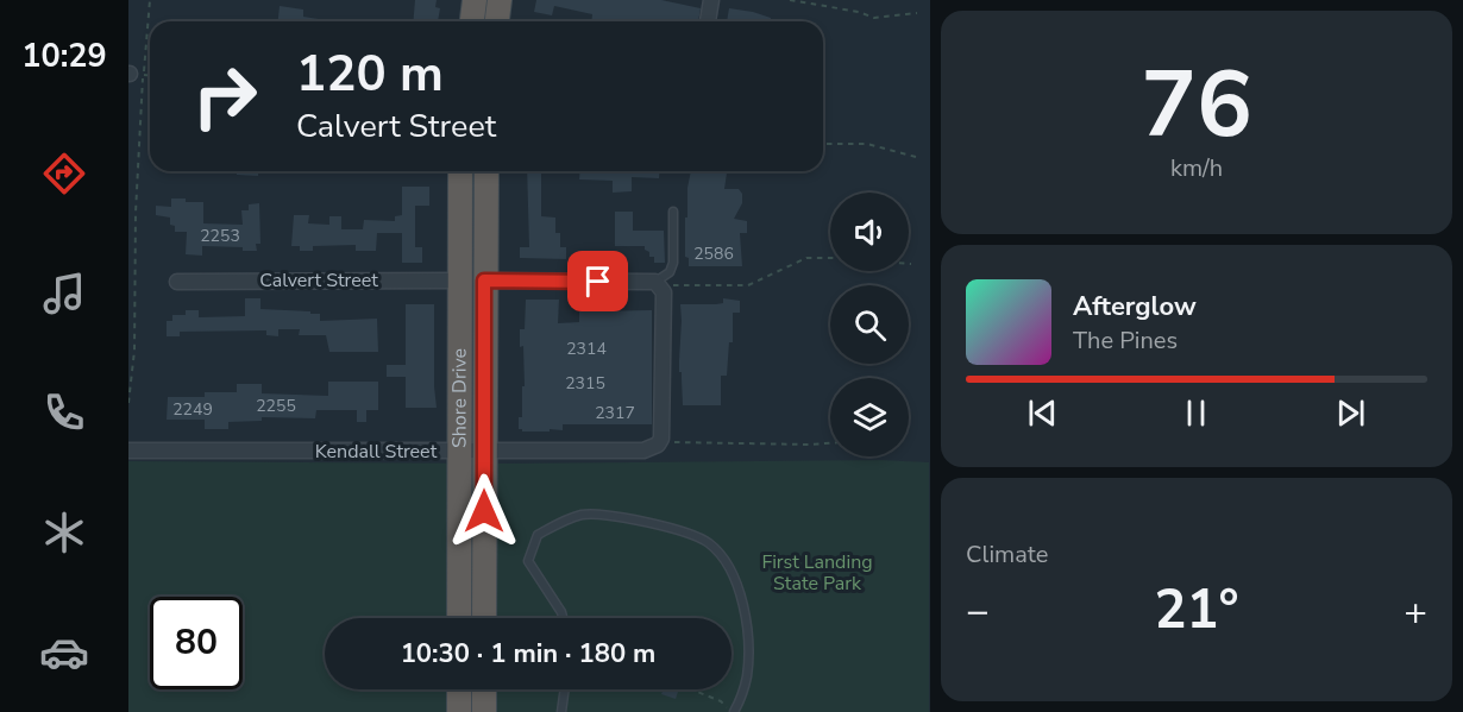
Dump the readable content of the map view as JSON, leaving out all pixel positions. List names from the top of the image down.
{
  "streets": {
    "highway": ["Shore Drive"],
    "street": ["Calvert Street", "Kendall Street"]
  },
  "crossings": [
    ["Calvert Street", "Shore Drive"],
    ["Shore Drive", "Kendall Street"]
  ],
  "parks": ["First Landing State Park"],
  "house_numbers": [
    "2253",
    "2586",
    "2314",
    "2315",
    "2255",
    "2249",
    "2317"
  ],
  "page": {
    "tabs": "10:29",
    "tile": [
      ["76", "km/h"],
      "Climate"
    ],
    "turn": ["120 m", "Calvert Street"],
    "song": ["Afterglow", "The Pines"],
    "heat": ["−", "21°", "+"],
    "limit": "80",
    "trip": "10:30 · 1 min · 180 m"
  }
}
